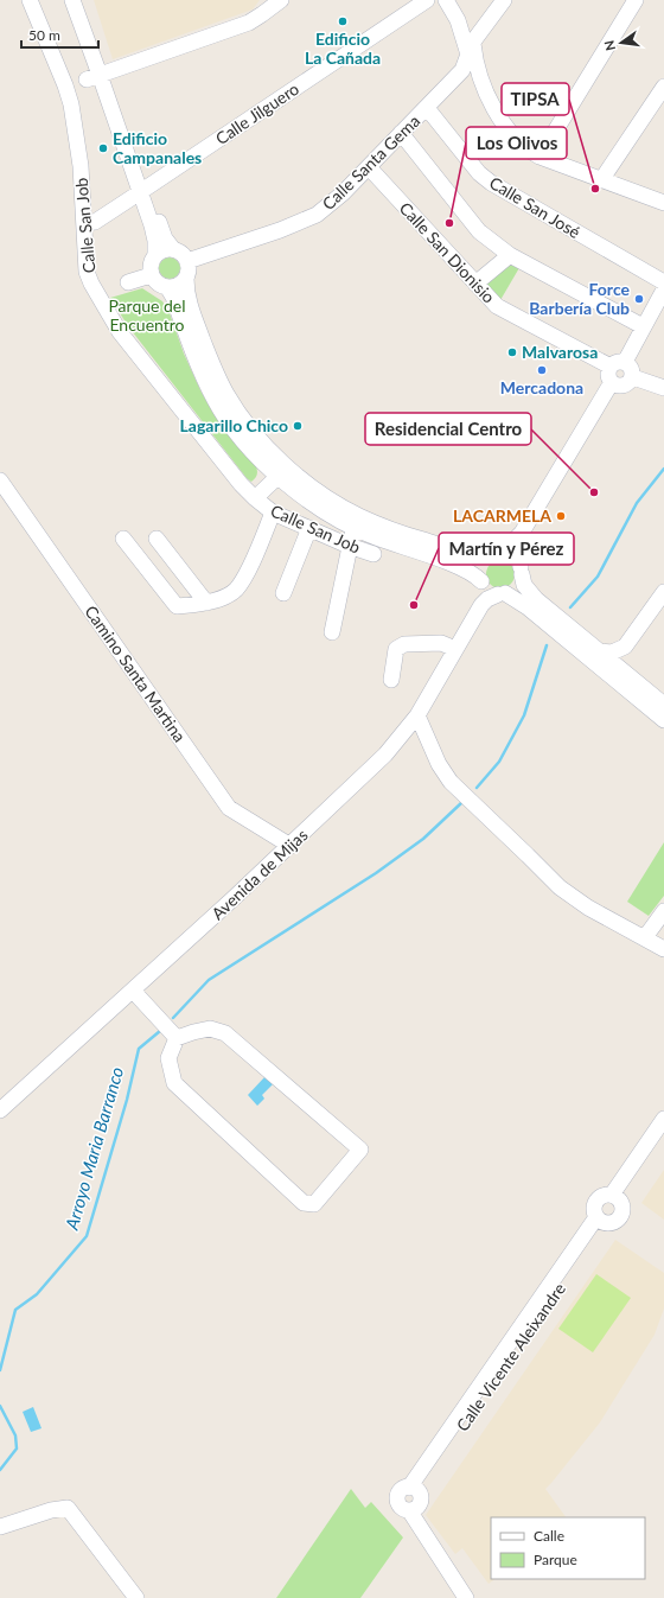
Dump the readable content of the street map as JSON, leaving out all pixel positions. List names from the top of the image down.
{
  "streets": {
    "street": [
      "Calle Jilguero",
      "Calle Santa Gema",
      "Calle San José",
      "Calle San Job",
      "Calle San Dionisio",
      "Camino Santa Martina",
      "Avenida de Mijas",
      "Calle Vicente Aleixandre"
    ]
  },
  "crossings": [
    ["Calle Jilguero", "Calle San Job"],
    ["Calle Santa Gema", "Calle San José"],
    ["Calle Santa Gema", "Calle San Dionisio"],
    ["Camino Santa Martina", "Avenida de Mijas"]
  ],
  "water": ["Arroyo Maria Barranco"],
  "parks": ["Parque del Encuentro"],
  "places": [
    "Edificio La Cañada",
    "Edificio Campanales",
    "TIPSA",
    "Los Olivos",
    "Force Barbería Club",
    "Malvarosa",
    "Mercadona",
    "Lagarillo Chico",
    "Residencial Centro",
    "LACARMELA",
    "Martín y Pérez"
  ],
  "legend": ["Calle", "Parque"],
  "scale_bar": "50 m",
  "north": "left"
}
